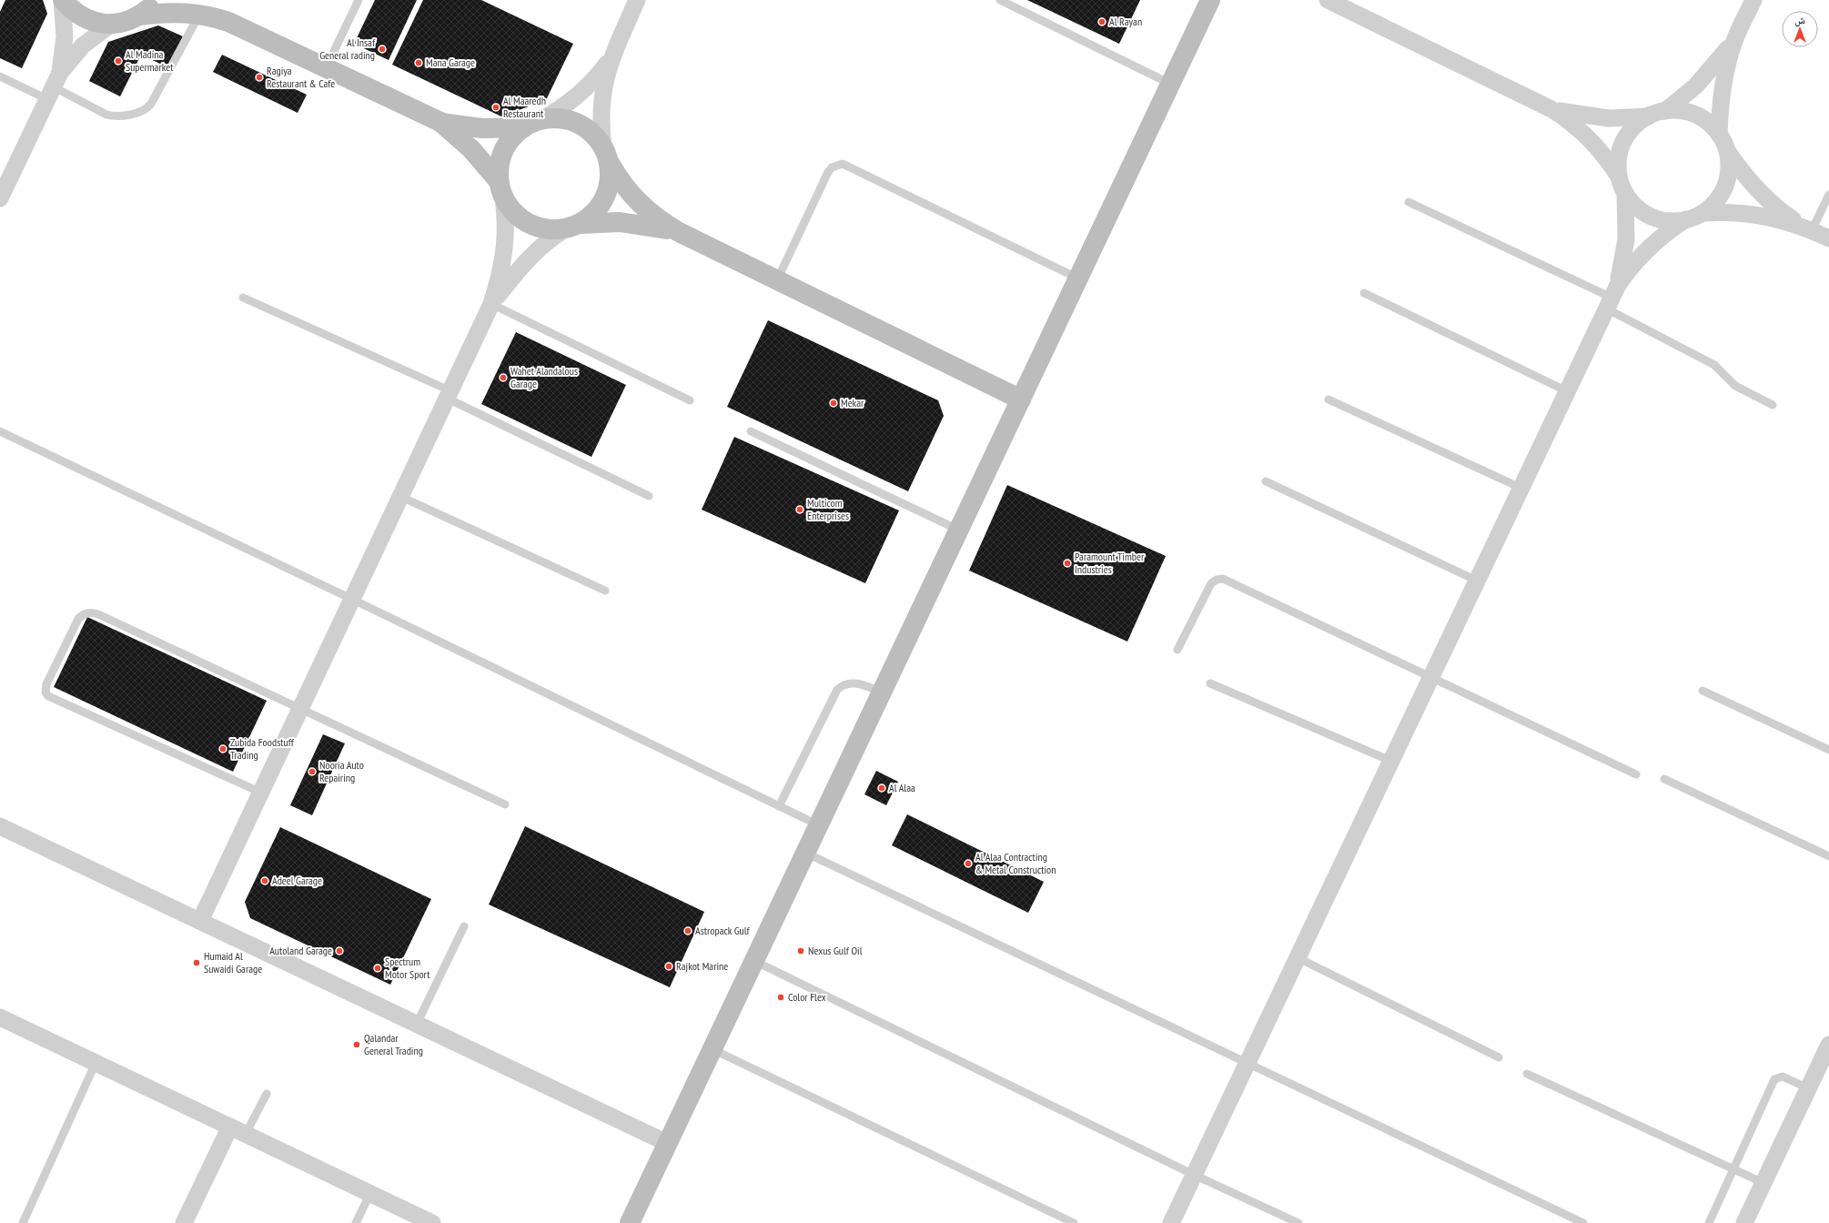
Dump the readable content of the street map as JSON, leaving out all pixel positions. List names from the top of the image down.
{
  "places": [
    "Al Rayan",
    "Al Insaf General rading",
    "Al Madina Supermarket",
    "Mana Garage",
    "Ragiya Restaurant & Cafe",
    "Al Maaredh Restaurant",
    "Wahet Alandalous Garage",
    "Mekar",
    "Multicom Enterprises",
    "Paramount Timber Industries",
    "Zubida Foodstuff Trading",
    "Nooria Auto Repairing",
    "Al Alaa",
    "Al Alaa Contracting & Metal Construction",
    "Adeel Garage",
    "Astropack Gulf",
    "Autoland Garage",
    "Nexus Gulf Oil",
    "Humaid Al Suwaidi Garage",
    "Rajkot Marine",
    "Spectrum Motor Sport",
    "Color Flex",
    "Qalandar General Trading"
  ],
  "north": "top"
}
